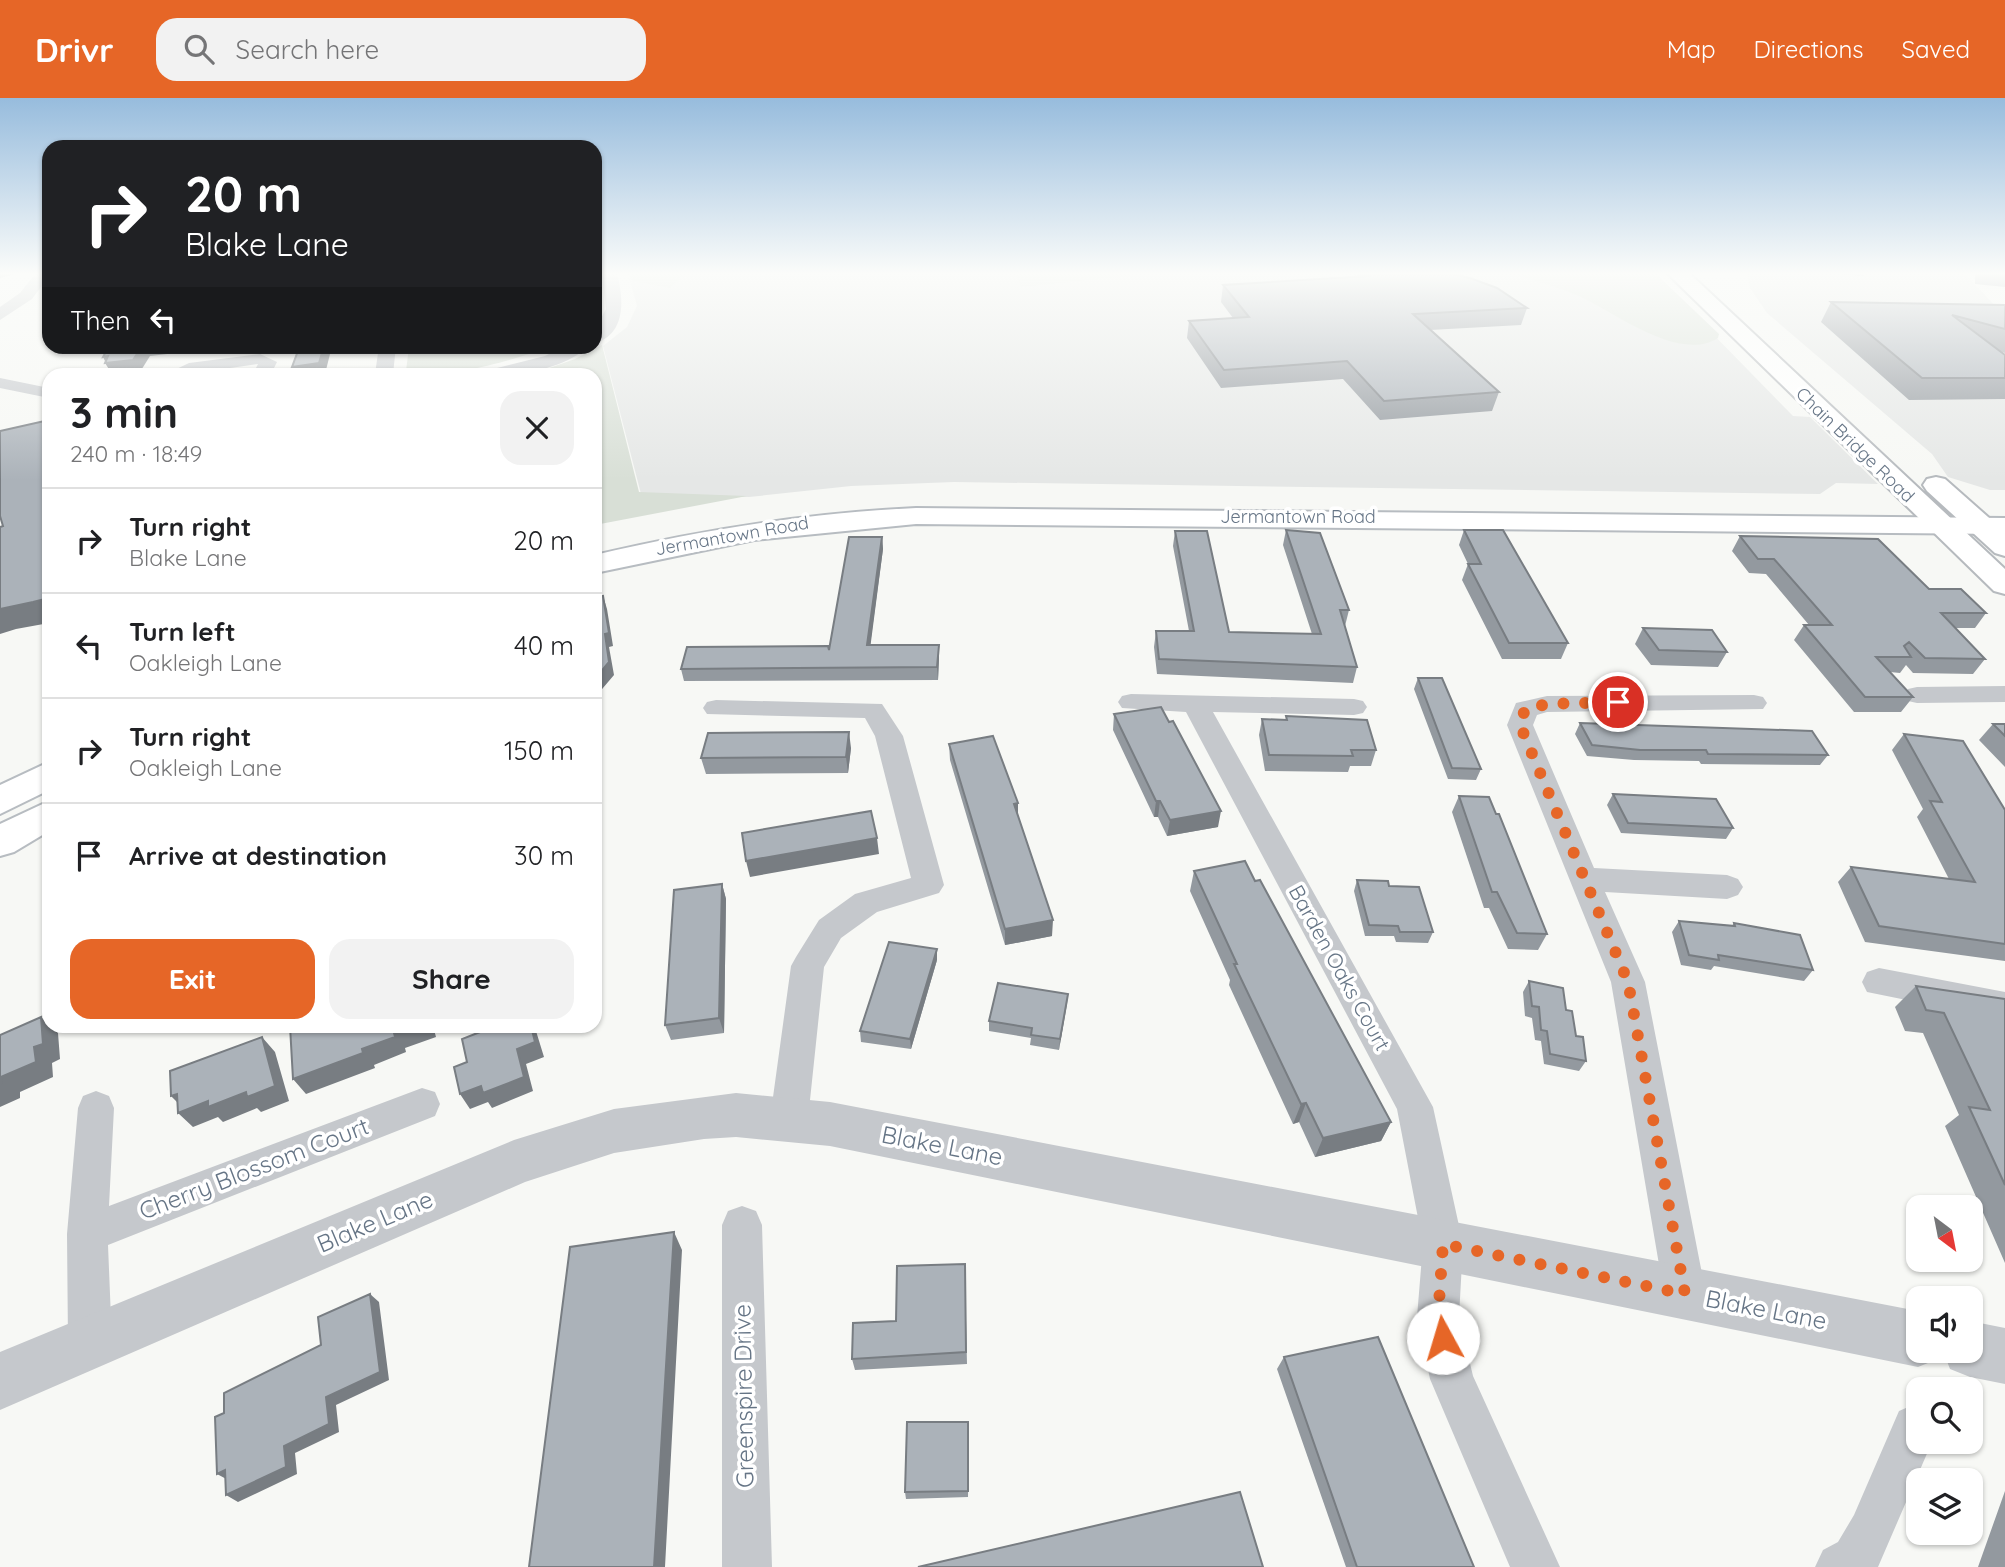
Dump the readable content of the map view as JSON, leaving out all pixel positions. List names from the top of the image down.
{
  "streets": {
    "main road": ["Chain Bridge Road", "Jermantown Road"],
    "street": [
      "Barden Oaks Court",
      "Blake Lane",
      "Cherry Blossom Court",
      "Greenspire Drive"
    ]
  },
  "crossings": [
    ["Chain Bridge Road", "Jermantown Road"],
    ["Barden Oaks Court", "Blake Lane"]
  ],
  "north": "bottom right",
  "page": {
    "header": "Drivr",
    "search": "Search here",
    "nav": ["Map", "Directions", "Saved"],
    "turn": ["20 m", "Blake Lane"],
    "then": "Then",
    "heading": ["3 min", "240 m · 18:49"],
    "list": [
      {
        "name": "Turn right",
        "note": "Blake Lane",
        "value": "20 m"
      },
      {
        "name": "Turn left",
        "note": "Oakleigh Lane",
        "value": "40 m"
      },
      {
        "name": "Turn right",
        "note": "Oakleigh Lane",
        "value": "150 m"
      },
      {
        "name": "Arrive at destination",
        "value": "30 m"
      }
    ],
    "buttons": ["Exit", "Share"]
  }
}
